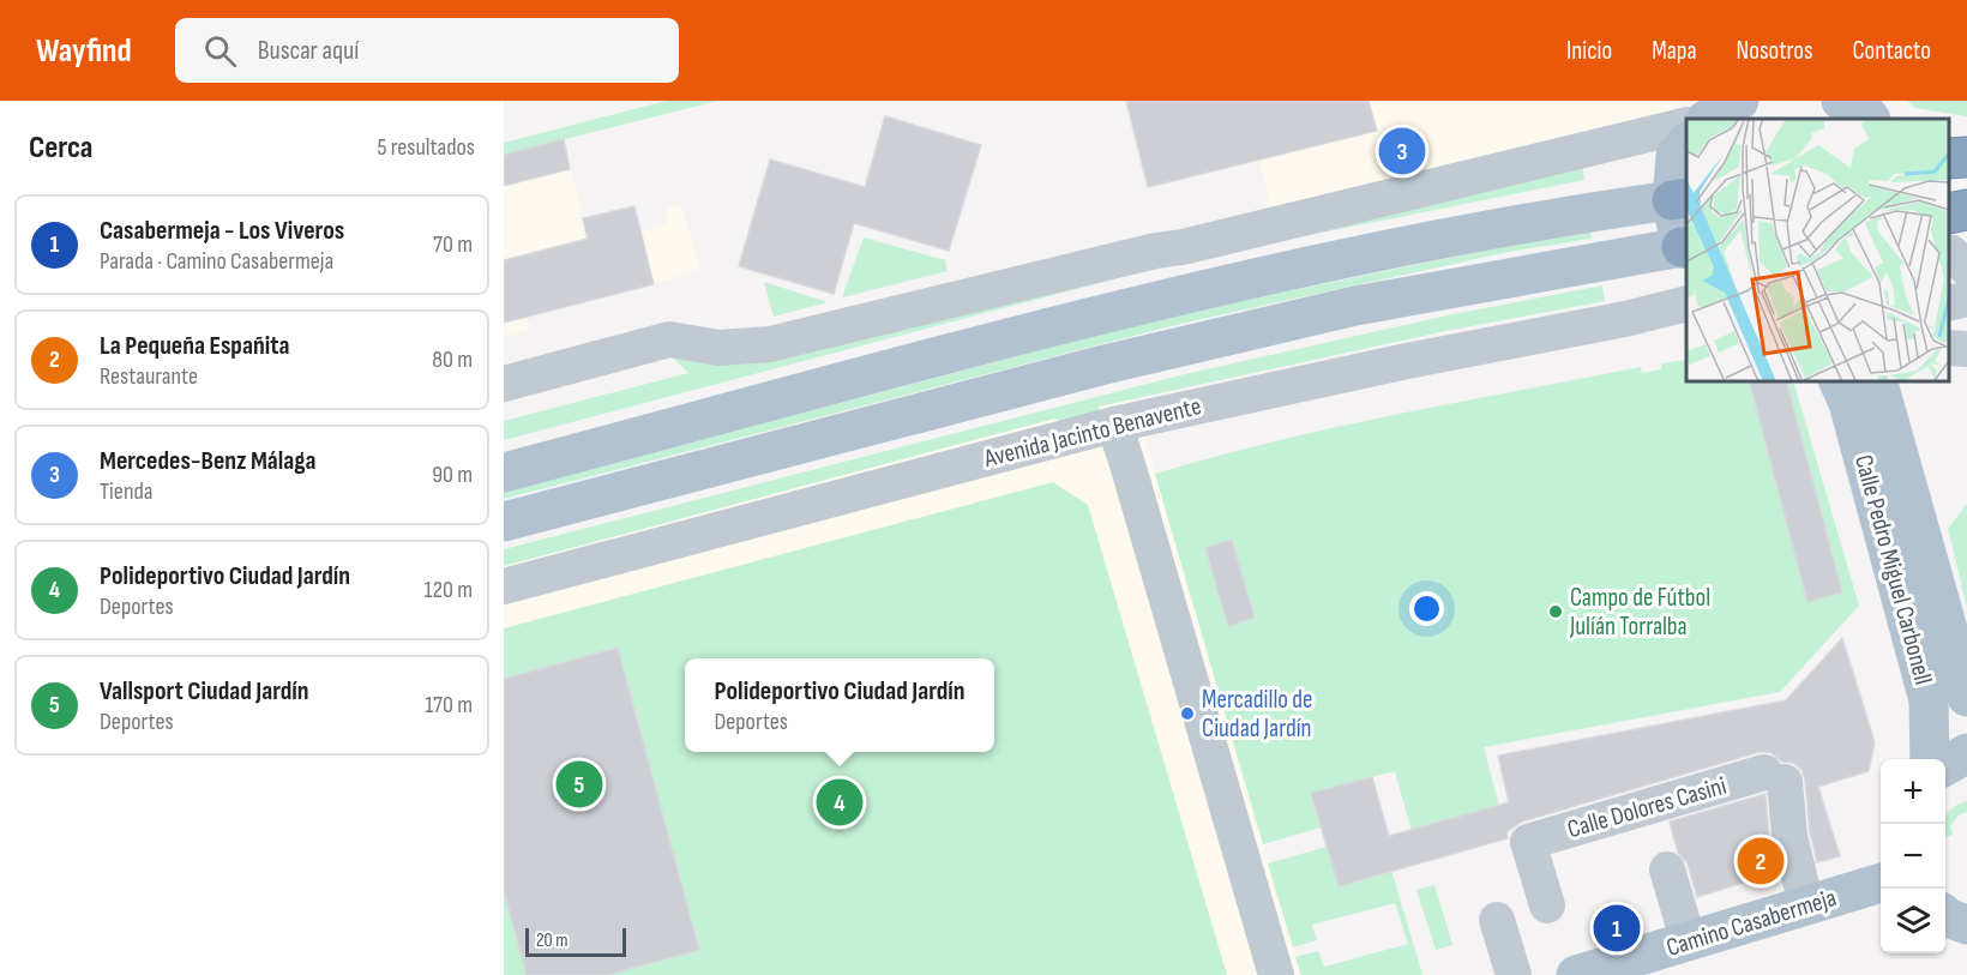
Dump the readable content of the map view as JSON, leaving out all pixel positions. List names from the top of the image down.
{
  "streets": {
    "main road": ["Calle Pedro Miguel Carbonell", "Camino Casabermeja"],
    "street": ["Avenida Jacinto Benavente", "Calle Dolores Casini"]
  },
  "crossings": [
    ["Calle Dolores Casini", "Camino Casabermeja"]
  ],
  "places": ["Campo de Fútbol Julíán Torralba", "Mercadillo de Ciudad Jardín"],
  "scale_bar": "20 m",
  "page": {
    "header": "Wayfind",
    "search": "Buscar aquí",
    "nav": [
      "Inicio",
      "Mapa",
      "Nosotros",
      "Contacto"
    ],
    "heading": ["Cerca", "5 resultados"],
    "pins": [
      "3",
      "5",
      "4",
      "2",
      "1"
    ],
    "list": [
      {
        "mark": "1",
        "name": "Casabermeja - Los Viveros",
        "note": "Parada · Camino Casabermeja",
        "value": "70 m"
      },
      {
        "mark": "2",
        "name": "La Pequeña Españita",
        "note": "Restaurante",
        "value": "80 m"
      },
      {
        "mark": "3",
        "name": "Mercedes-Benz Málaga",
        "note": "Tienda",
        "value": "90 m"
      },
      {
        "mark": "4",
        "name": "Polideportivo Ciudad Jardín",
        "note": "Deportes",
        "value": "120 m"
      },
      {
        "mark": "5",
        "name": "Vallsport Ciudad Jardín",
        "note": "Deportes",
        "value": "170 m"
      }
    ],
    "popup": ["Polideportivo Ciudad Jardín", "Deportes"],
    "map_buttons": ["+", "−"],
    "scale": "20 m"
  }
}
